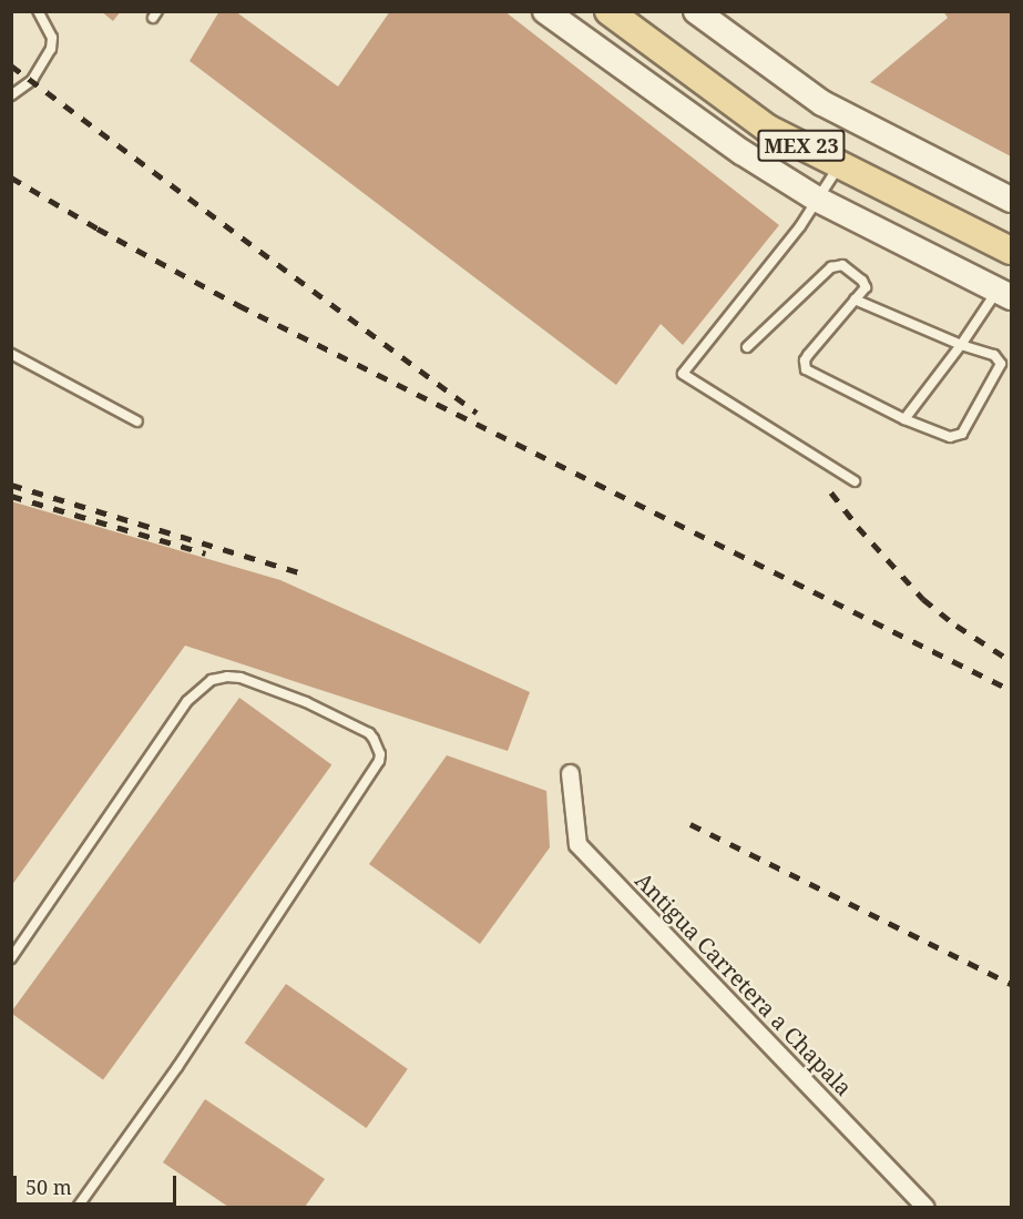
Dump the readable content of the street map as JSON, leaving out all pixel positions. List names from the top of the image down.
{
  "streets": {
    "main road": ["MEX 23"],
    "street": ["Antigua Carretera a Chapala"]
  },
  "scale_bar": "50 m"
}
